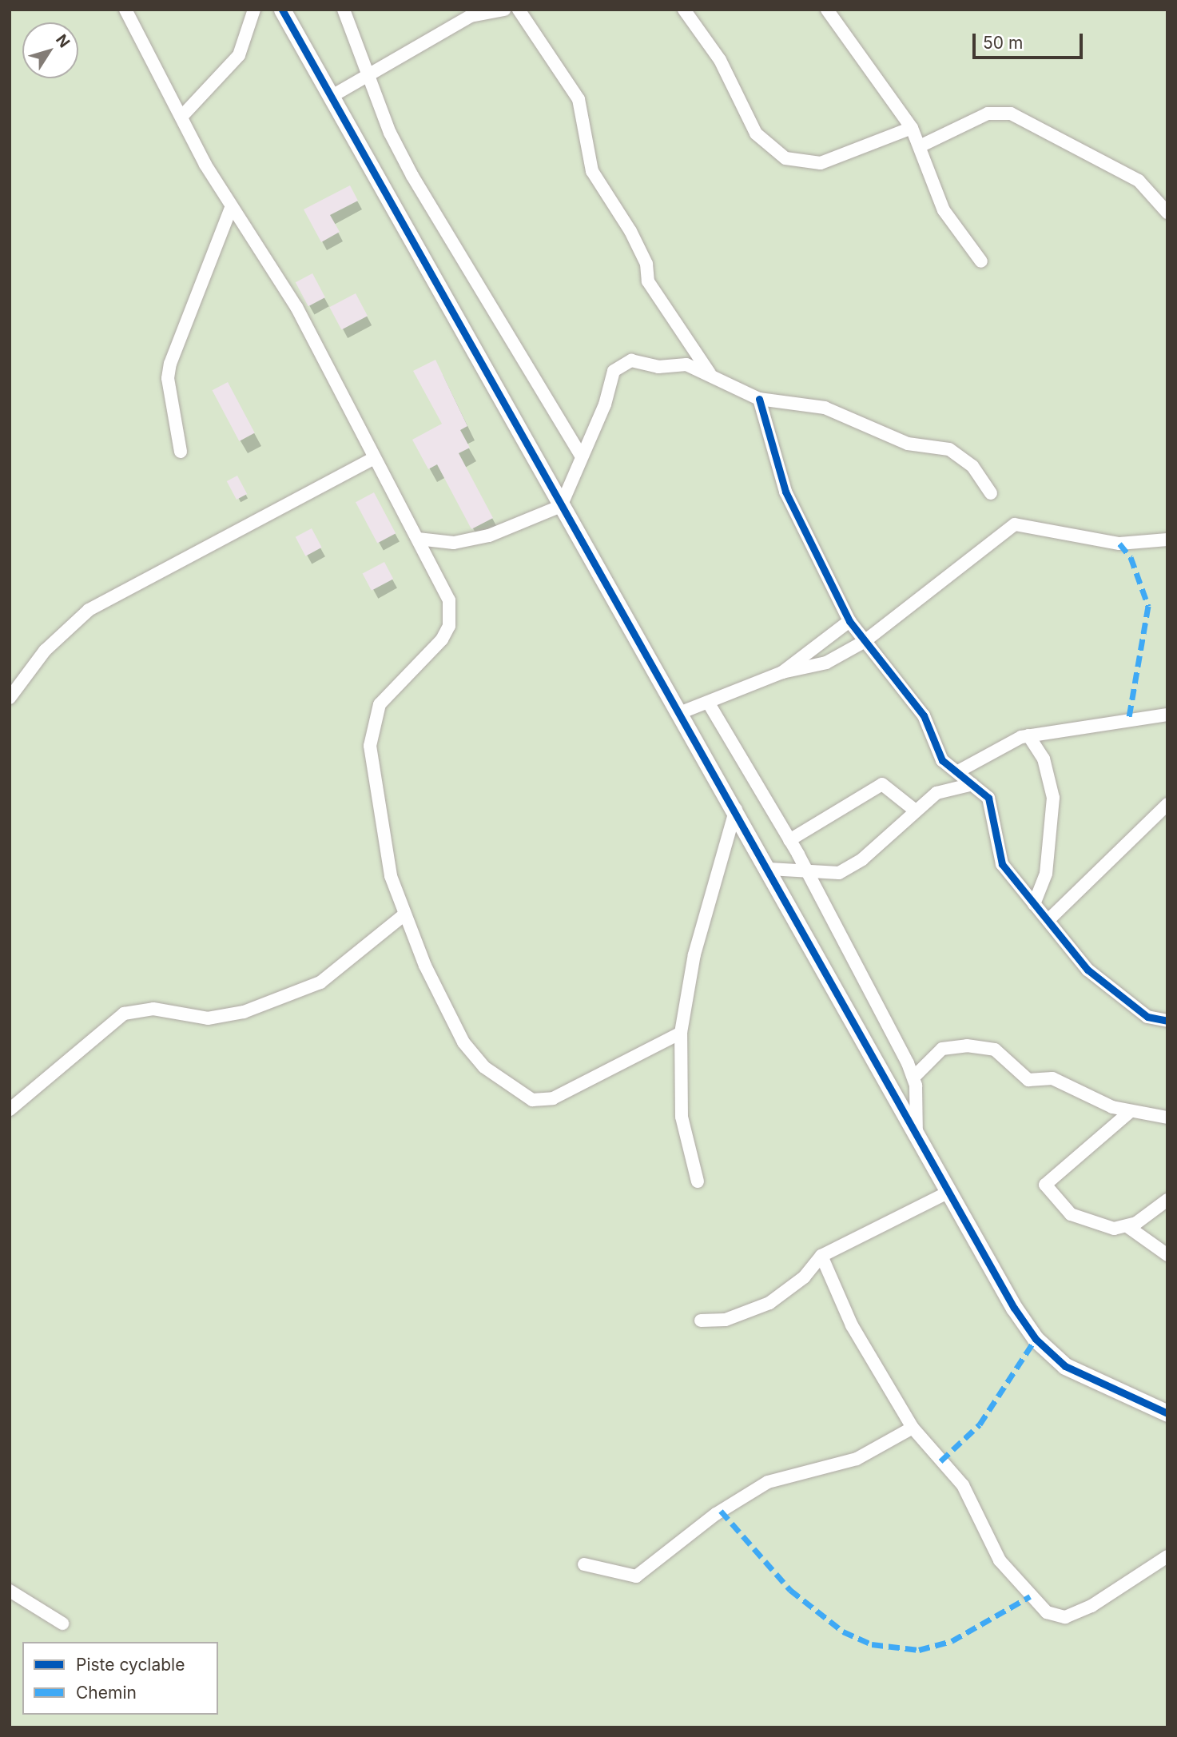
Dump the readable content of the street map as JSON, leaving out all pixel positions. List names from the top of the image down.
{
  "legend": ["Piste cyclable", "Chemin"],
  "scale_bar": "50 m",
  "north": "top right"
}
